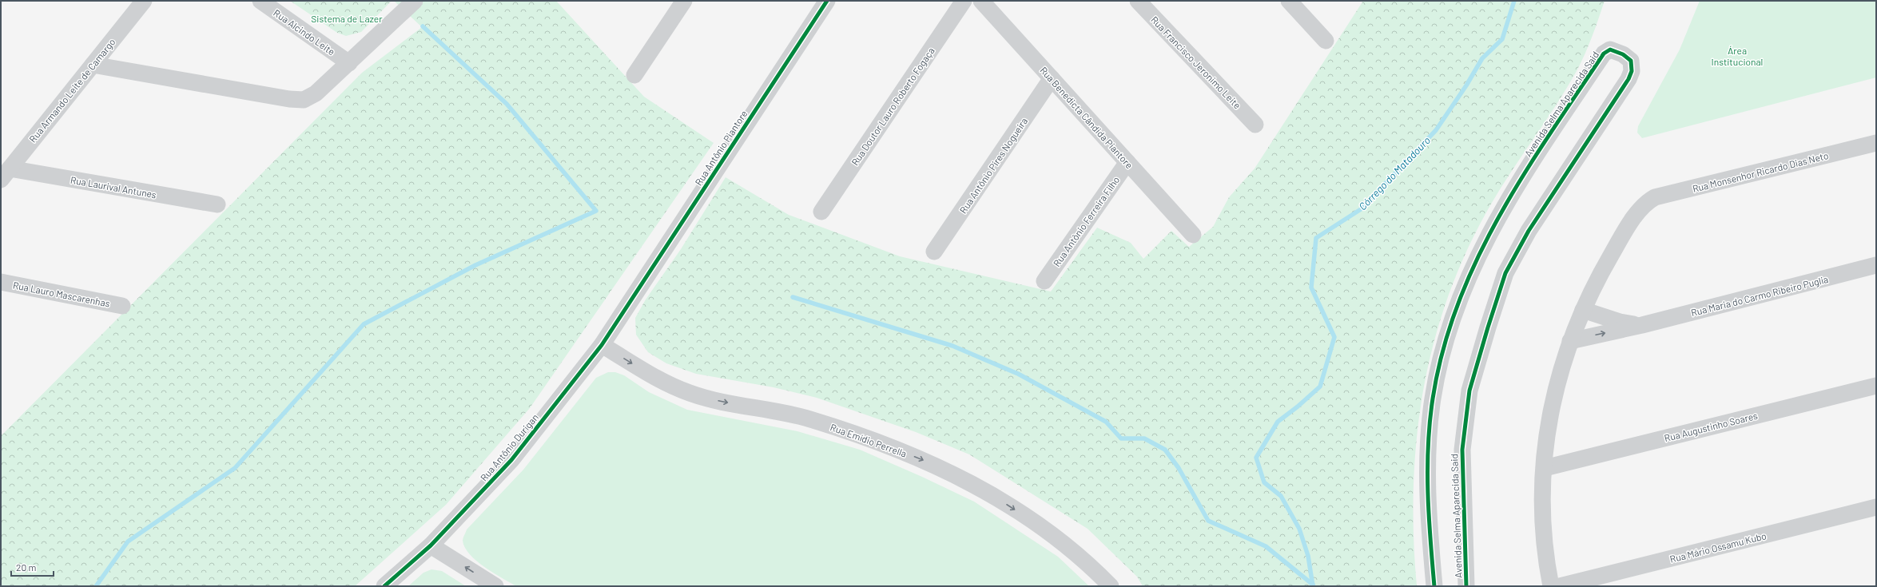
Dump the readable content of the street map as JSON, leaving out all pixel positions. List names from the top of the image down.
{
  "streets": {
    "street": [
      "Rua Alcindo Leite",
      "Rua Francisco Jeronimo Leite",
      "Rua Armando Leite de Camargo",
      "Avenida Selma Aparecida Said",
      "Rua Doutor Lauro Roberto Fogaça",
      "Rua Benedicta Cândida Piantore",
      "Rua Antônio Piantore",
      "Rua Antônio Pires Nogueira",
      "Rua Monsenhor Ricardo Dias Neto",
      "Rua Laurival Antunes",
      "Rua Antônio Ferreira Filho",
      "Rua Lauro Mascarenhas",
      "Rua Maria do Carmo Ribeiro Puglia",
      "Rua Augustinho Soares",
      "Rua Emídio Perrella",
      "Rua Antônio Durigan",
      "Rua Mário Ossamu Kubo"
    ]
  },
  "crossings": [
    ["Rua Armando Leite de Camargo", "Rua Laurival Antunes"],
    ["Rua Benedicta Cândida Piantore", "Rua Antônio Pires Nogueira"],
    ["Rua Benedicta Cândida Piantore", "Rua Antônio Ferreira Filho"],
    ["Rua Antônio Piantore", "Rua Antônio Durigan"],
    ["Rua Monsenhor Ricardo Dias Neto", "Rua Maria do Carmo Ribeiro Puglia"],
    ["Rua Emídio Perrella", "Rua Antônio Durigan"]
  ],
  "one_way": ["Rua Emídio Perrella"],
  "water": ["Córrego do Matadouro"],
  "parks": ["Sistema de Lazer", "Área Institucional"],
  "scale_bar": "20 m"
}
